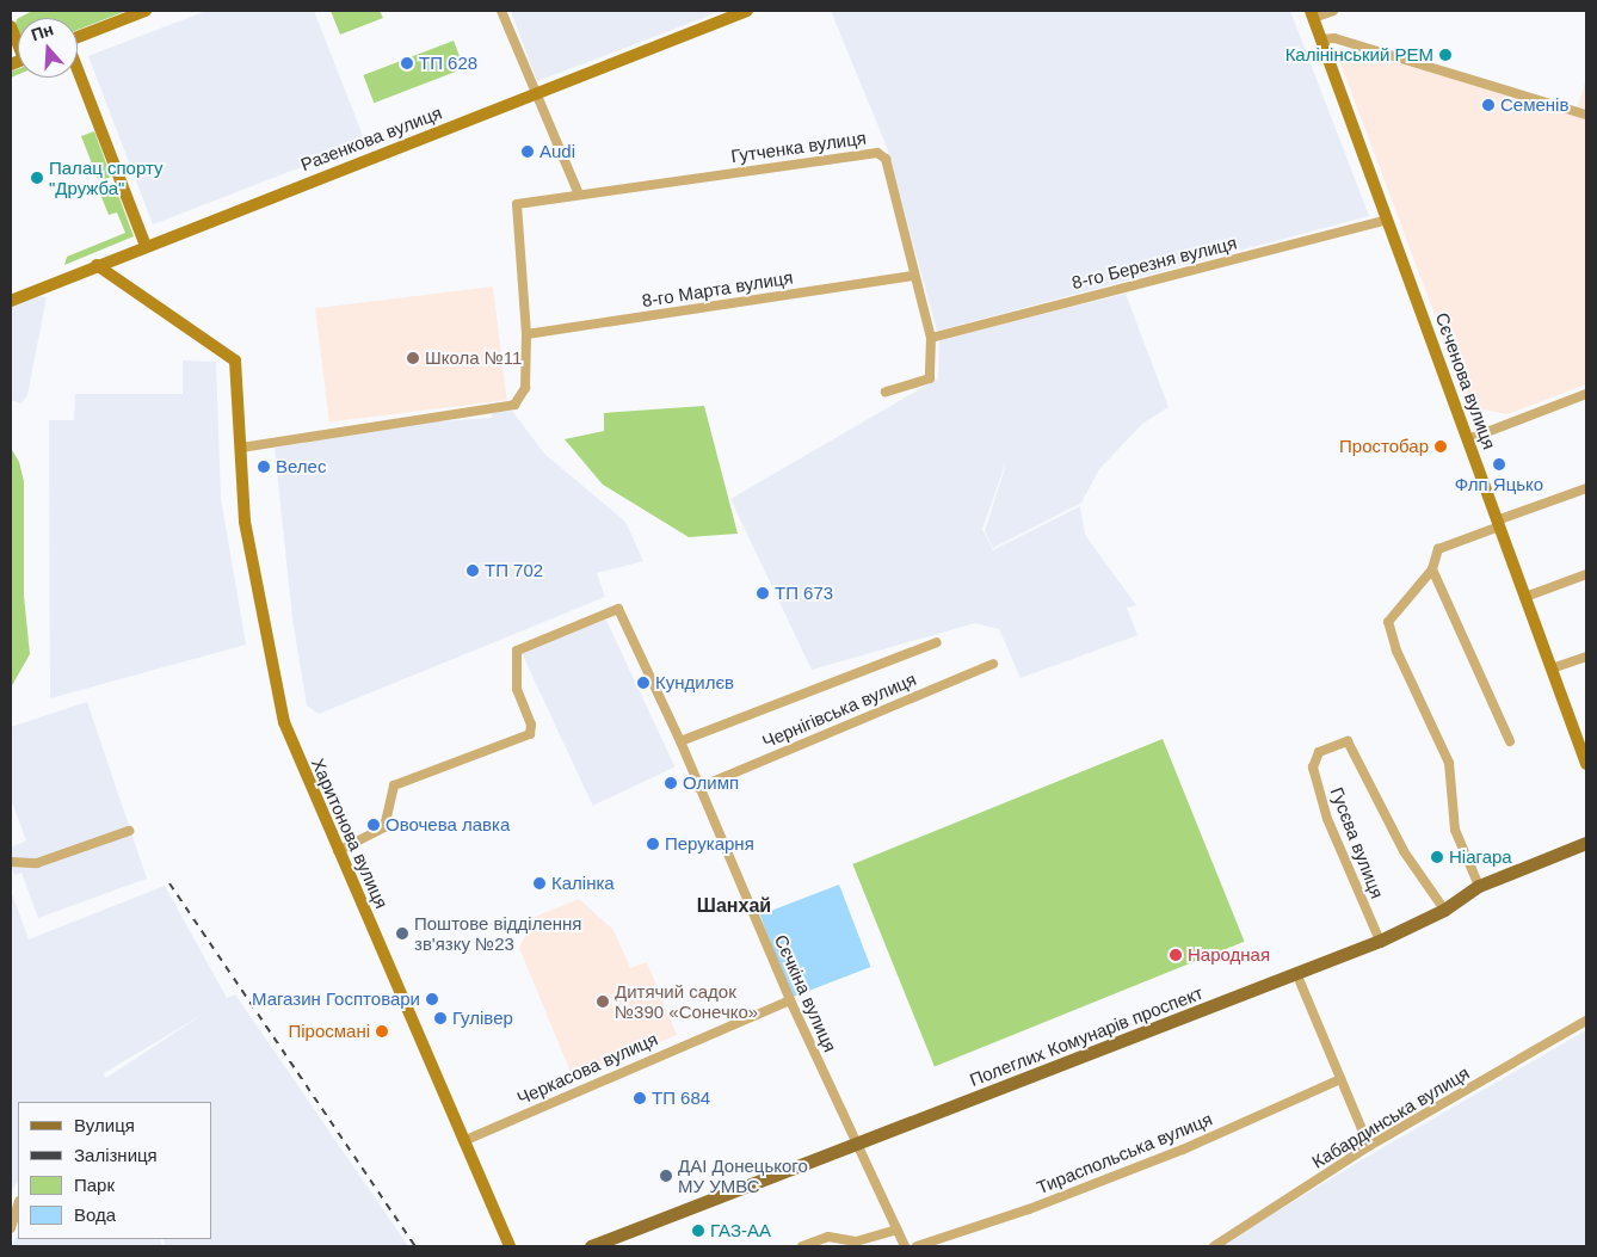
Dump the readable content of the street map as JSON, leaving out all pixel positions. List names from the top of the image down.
{
  "streets": {
    "main road": ["Полеглих Комунарів проспект"],
    "street": [
      "Разенкова вулиця",
      "Гутченка вулиця",
      "8-го Березня вулиця",
      "8-го Марта вулиця",
      "Сєченова вулиця",
      "Чернігівська вулиця",
      "Харитонова вулиця",
      "Гусєва вулиця",
      "Сєчкіна вулиця",
      "Черкасова вулиця",
      "Кабардинська вулиця",
      "Тираспольська вулиця"
    ]
  },
  "crossings": [
    ["Разенкова вулиця", "Харитонова вулиця"],
    ["Гутченка вулиця", "8-го Березня вулиця"],
    ["Гутченка вулиця", "8-го Марта вулиця"],
    ["8-го Березня вулиця", "Сєченова вулиця"],
    ["Чернігівська вулиця", "Сєчкіна вулиця"],
    ["Харитонова вулиця", "Сєчкіна вулиця"],
    ["Харитонова вулиця", "Черкасова вулиця"],
    ["Гусєва вулиця", "Полеглих Комунарів проспект"],
    ["Сєчкіна вулиця", "Полеглих Комунарів проспект"],
    ["Сєчкіна вулиця", "Черкасова вулиця"]
  ],
  "districts": ["Шанхай"],
  "places": [
    "Калінінський РЕМ",
    "ТП 628",
    "Семенів",
    "Audi",
    "Палац спорту \"Дружба\"",
    "Школа №11",
    "Простобар",
    "Флп Яцько",
    "Велес",
    "ТП 702",
    "ТП 673",
    "Кундилєв",
    "Олимп",
    "Овочева лавка",
    "Перукарня",
    "Ніагара",
    "Калінка",
    "Поштове відділення зв'язку №23",
    "Народная",
    "Магазин Госптовари",
    "Дитячий садок №390 «Сонечко»",
    "Гулівер",
    "Піросмані",
    "ТП 684",
    "ДАІ Донецького МУ УМВС",
    "ГАЗ-АА"
  ],
  "legend": [
    "Вулиця",
    "Залізниця",
    "Парк",
    "Вода"
  ],
  "north": "top"
}
